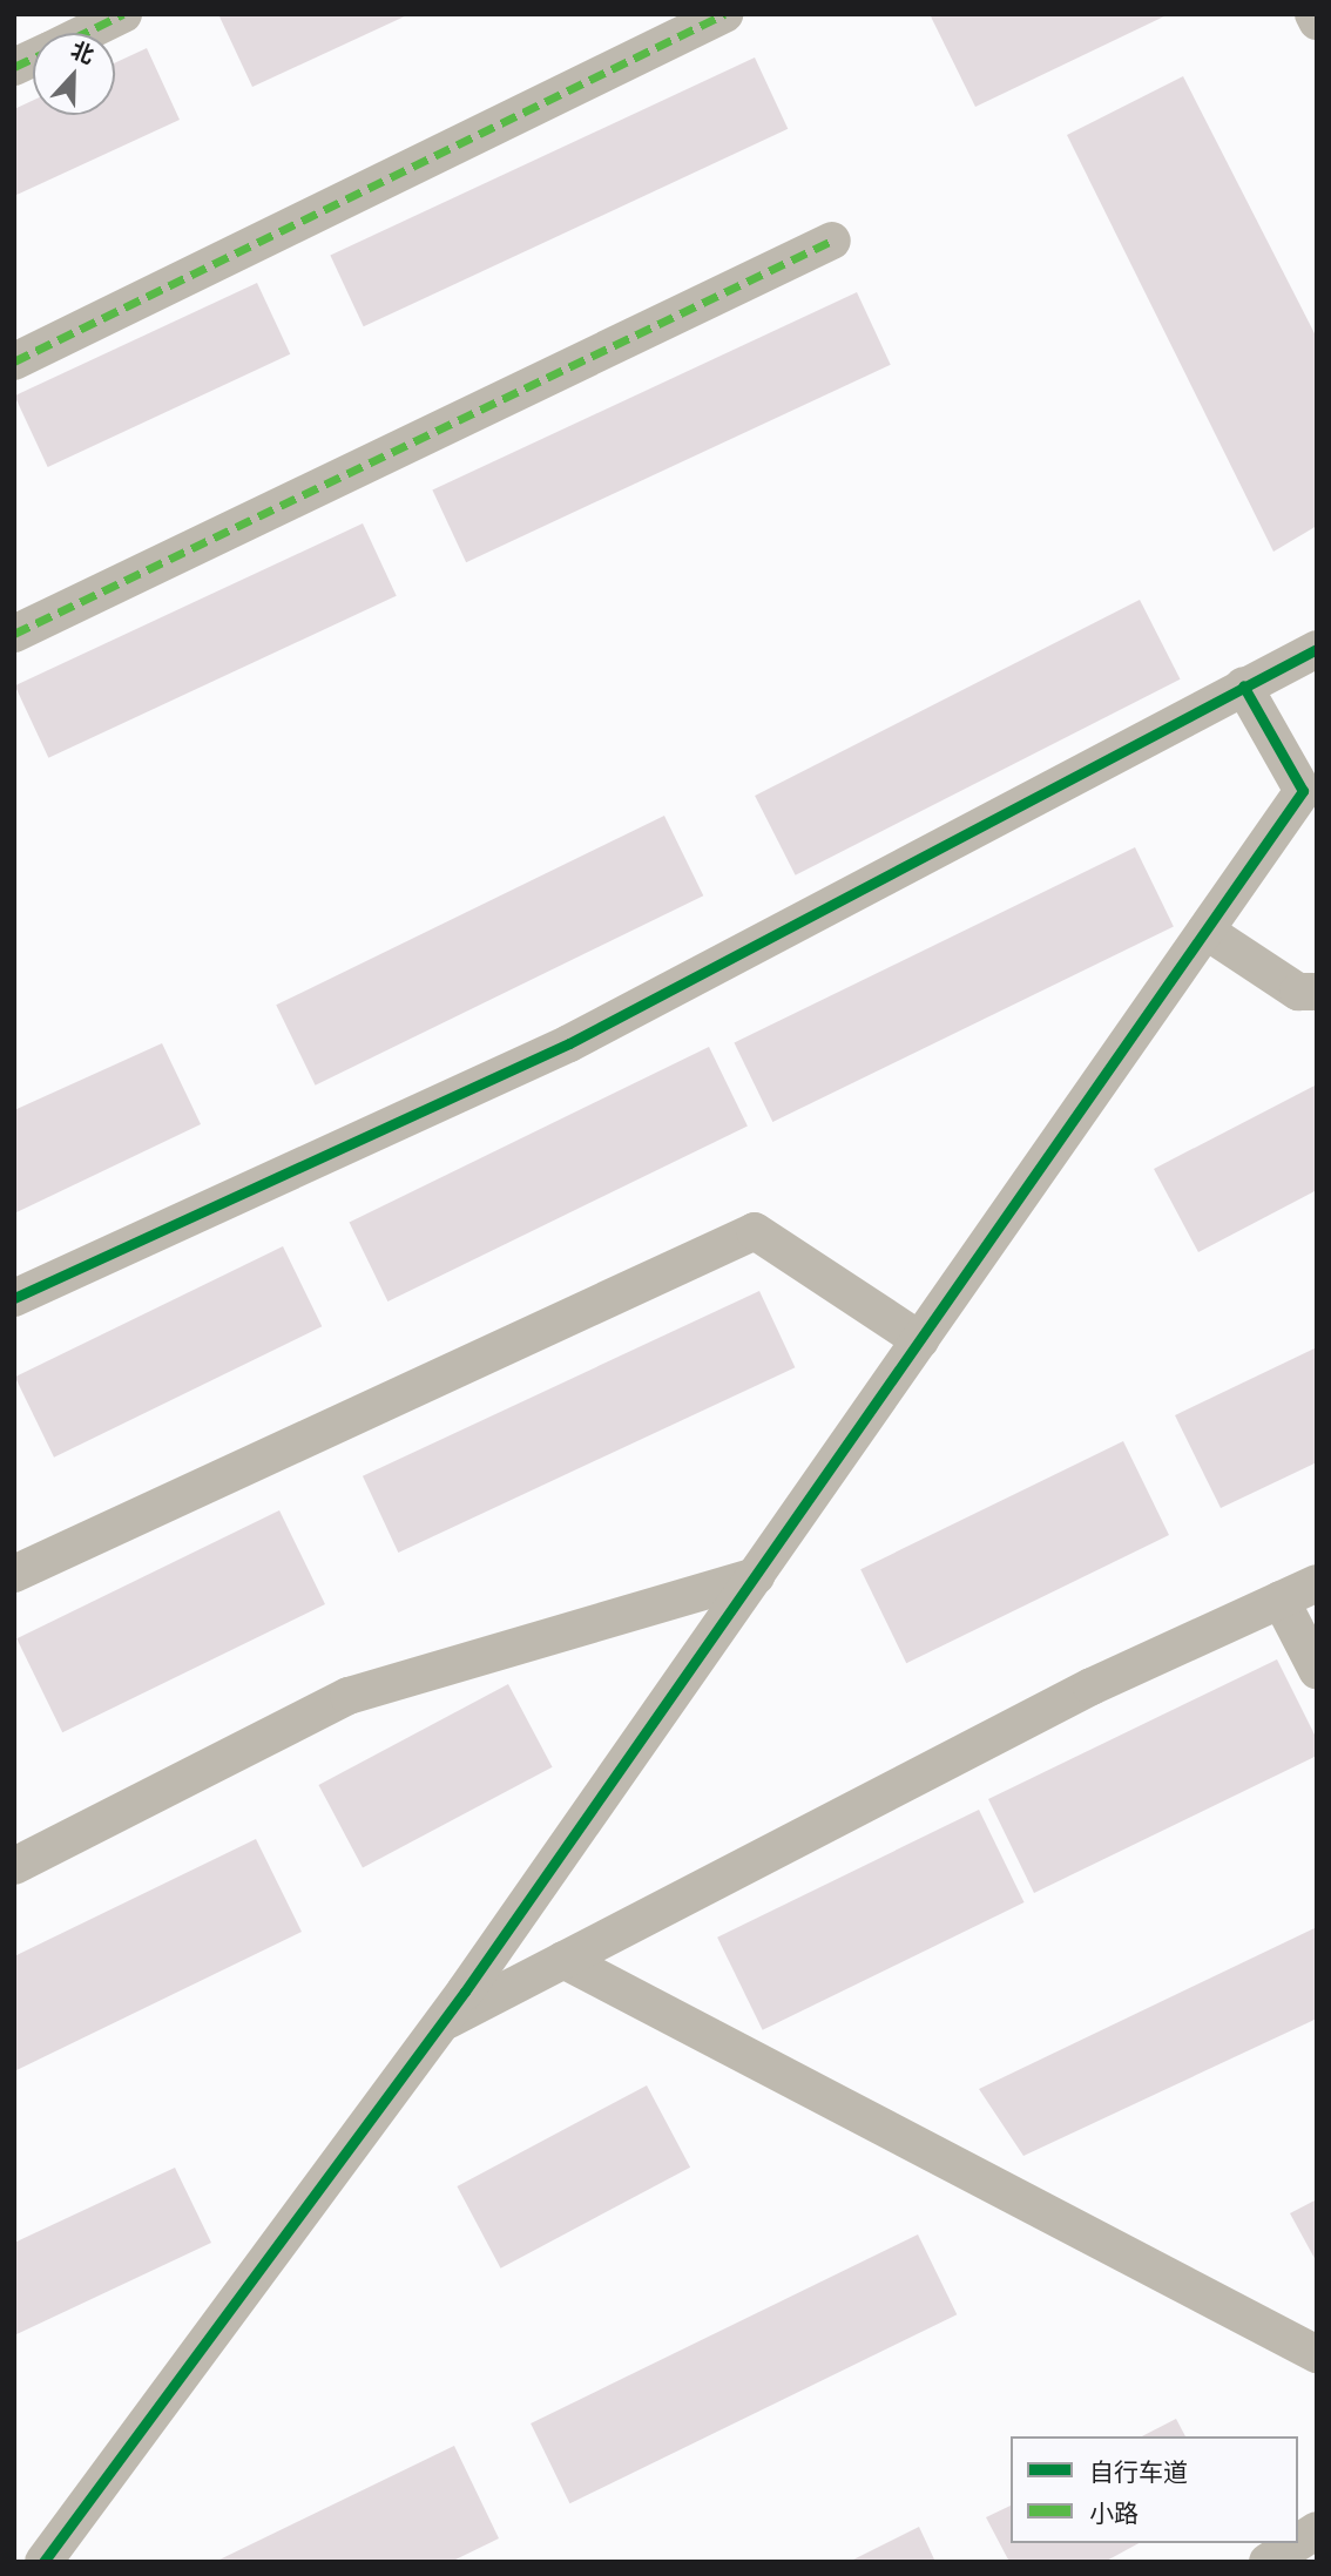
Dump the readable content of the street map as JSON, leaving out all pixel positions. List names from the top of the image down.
{
  "legend": ["自行车道", "小路"],
  "north": "top"
}
